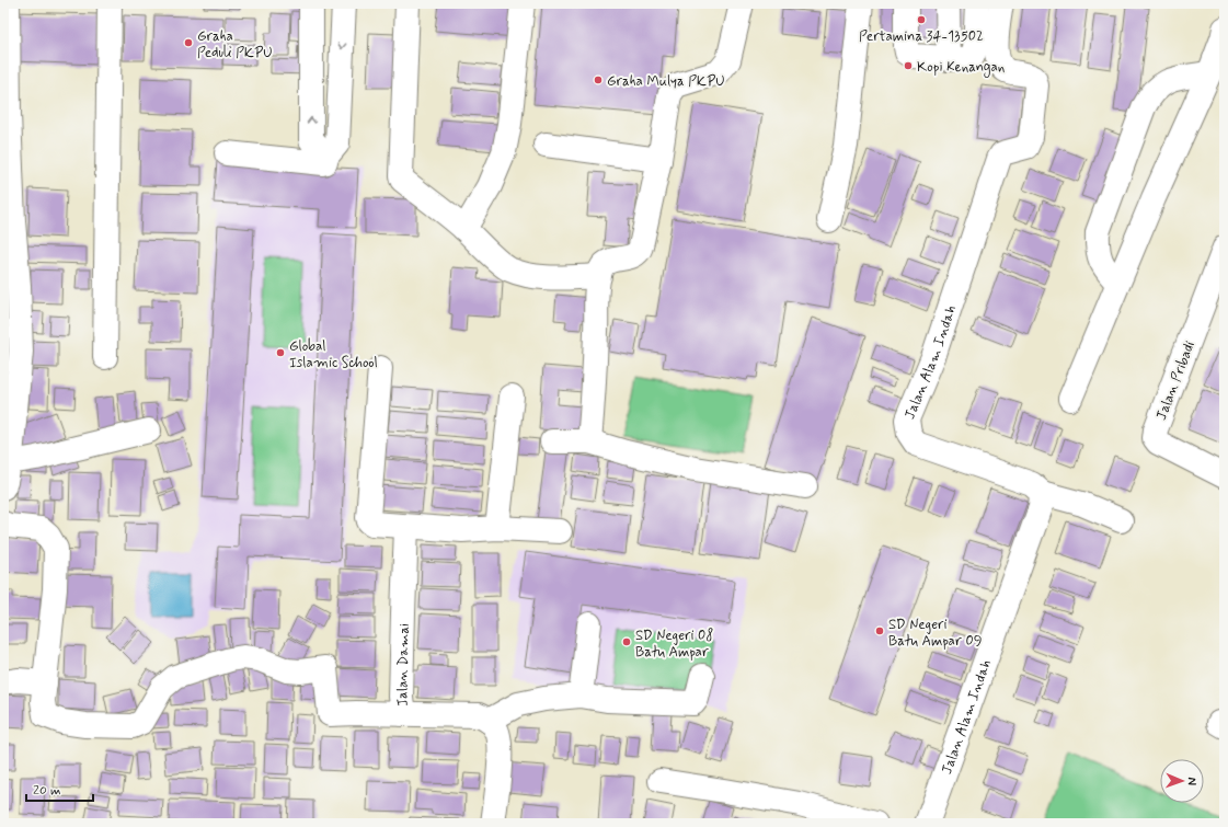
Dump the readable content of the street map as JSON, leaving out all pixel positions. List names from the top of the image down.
{
  "streets": {
    "street": ["Jalan Alam Indah", "Jalan Pribadi", "Jalan Damai"]
  },
  "places": [
    "Pertamina 34-13502",
    "Graha Peduli PKPU",
    "Kopi Kenangan",
    "Graha Mulya PKPU",
    "Global Islamic School",
    "SD Negeri Batu Ampar 09",
    "SD Negeri 08 Batu Ampar"
  ],
  "scale_bar": "20 m",
  "north": "right"
}
